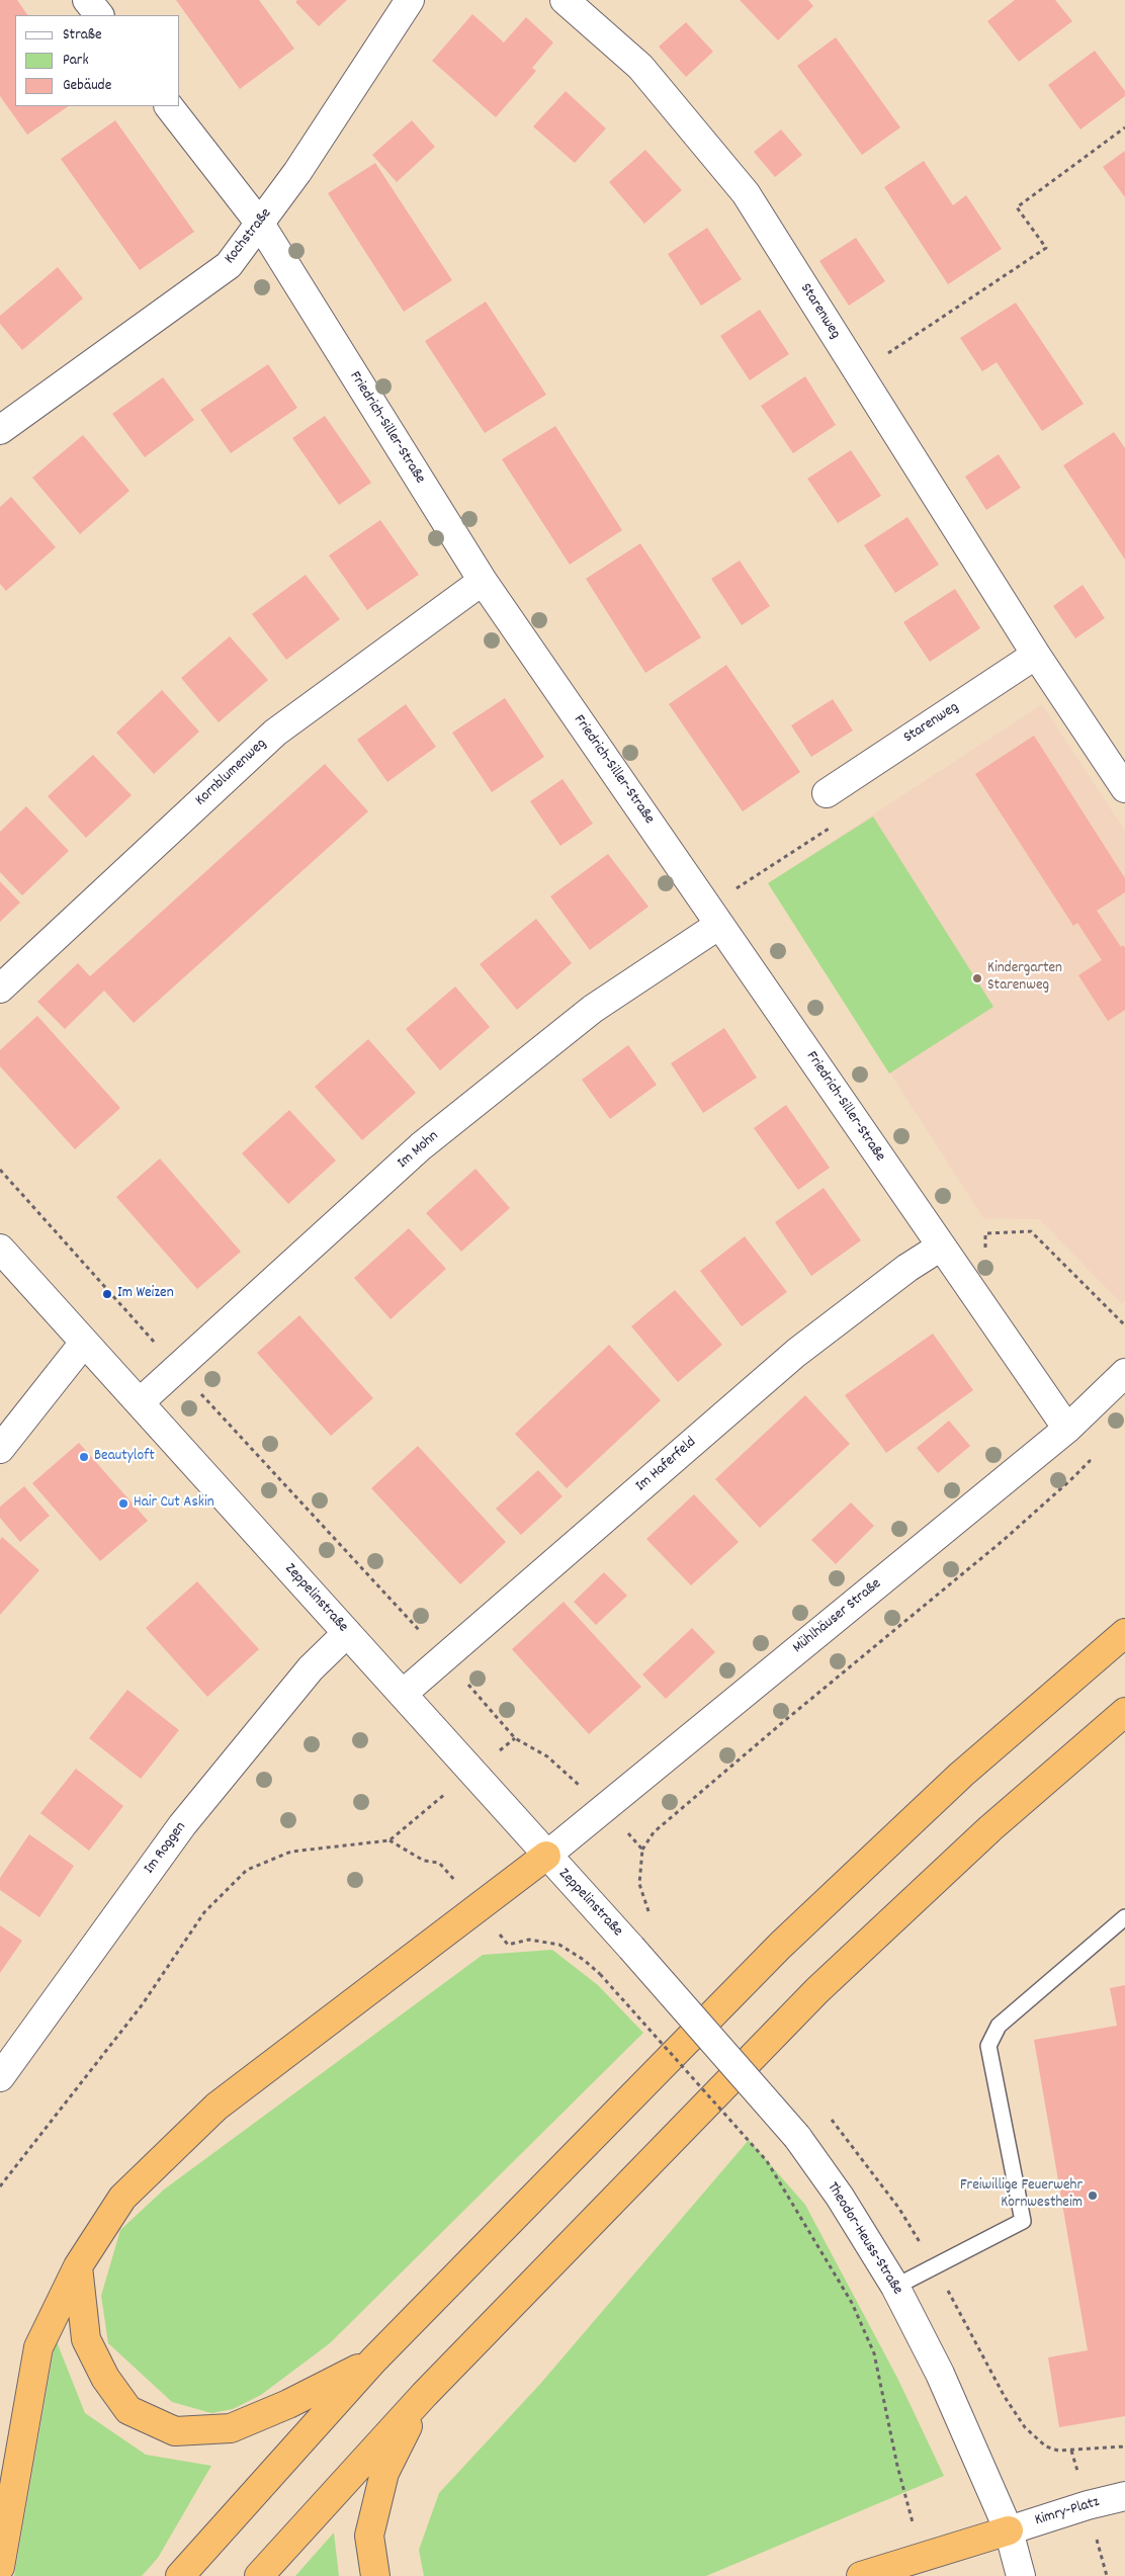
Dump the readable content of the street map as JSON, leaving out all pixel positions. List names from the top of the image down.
{
  "streets": {
    "street": [
      "Kochstraße",
      "Starenweg",
      "Friedrich-Siller-Straße",
      "Kornblumenweg",
      "Im Mohn",
      "Im Haferfeld",
      "Zeppelinstraße",
      "Mühlhäuser Straße",
      "Im Roggen",
      "Theodor-Heuss-Straße",
      "Kimry-Platz"
    ]
  },
  "crossings": [
    ["Kochstraße", "Friedrich-Siller-Straße"],
    ["Friedrich-Siller-Straße", "Kornblumenweg"],
    ["Friedrich-Siller-Straße", "Im Mohn"],
    ["Friedrich-Siller-Straße", "Im Haferfeld"],
    ["Friedrich-Siller-Straße", "Mühlhäuser Straße"],
    ["Im Mohn", "Zeppelinstraße"],
    ["Im Haferfeld", "Zeppelinstraße"],
    ["Zeppelinstraße", "Mühlhäuser Straße"],
    ["Zeppelinstraße", "Im Roggen"],
    ["Zeppelinstraße", "Theodor-Heuss-Straße"],
    ["Theodor-Heuss-Straße", "Kimry-Platz"]
  ],
  "places": [
    "Kindergarten Starenweg",
    "Im Weizen",
    "Beautyloft",
    "Hair Cut Askin",
    "Freiwillige Feuerwehr Kornwestheim"
  ],
  "legend": ["Straße", "Park", "Gebäude"]
}
